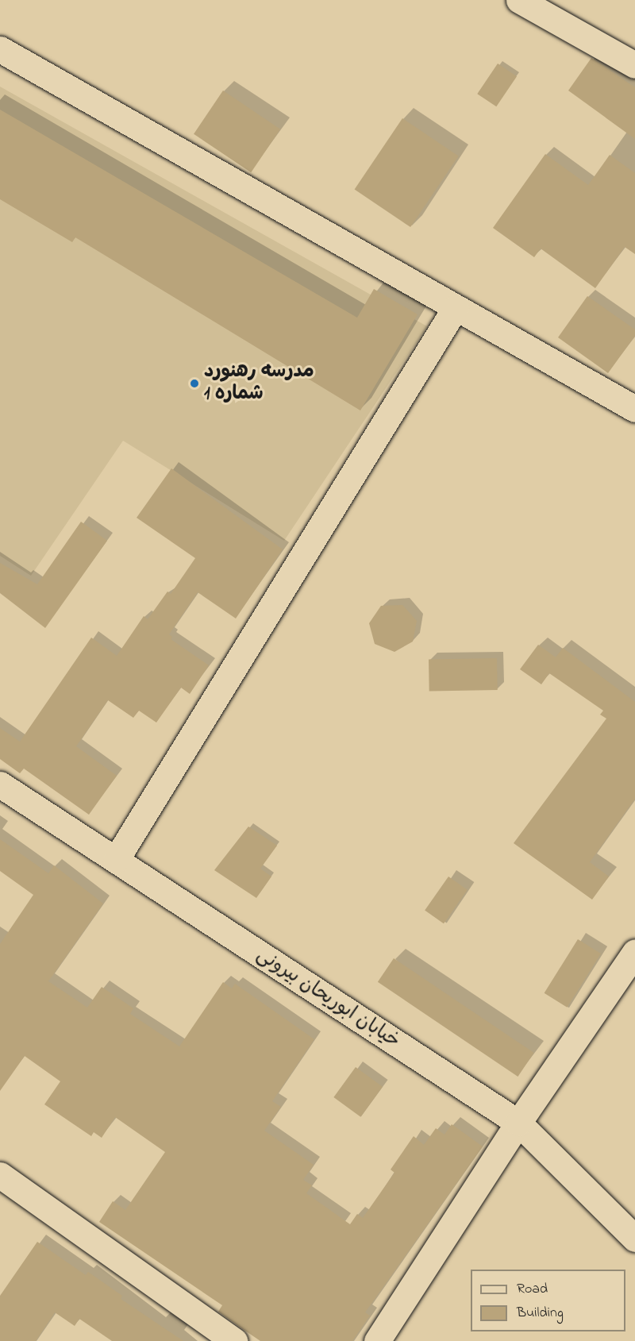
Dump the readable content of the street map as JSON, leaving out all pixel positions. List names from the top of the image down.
{
  "streets": {
    "street": ["خیابان ابوریحان بیرونی"]
  },
  "places": ["مدرسه رهنورد شماره 1"],
  "legend": ["Road", "Building"]
}
